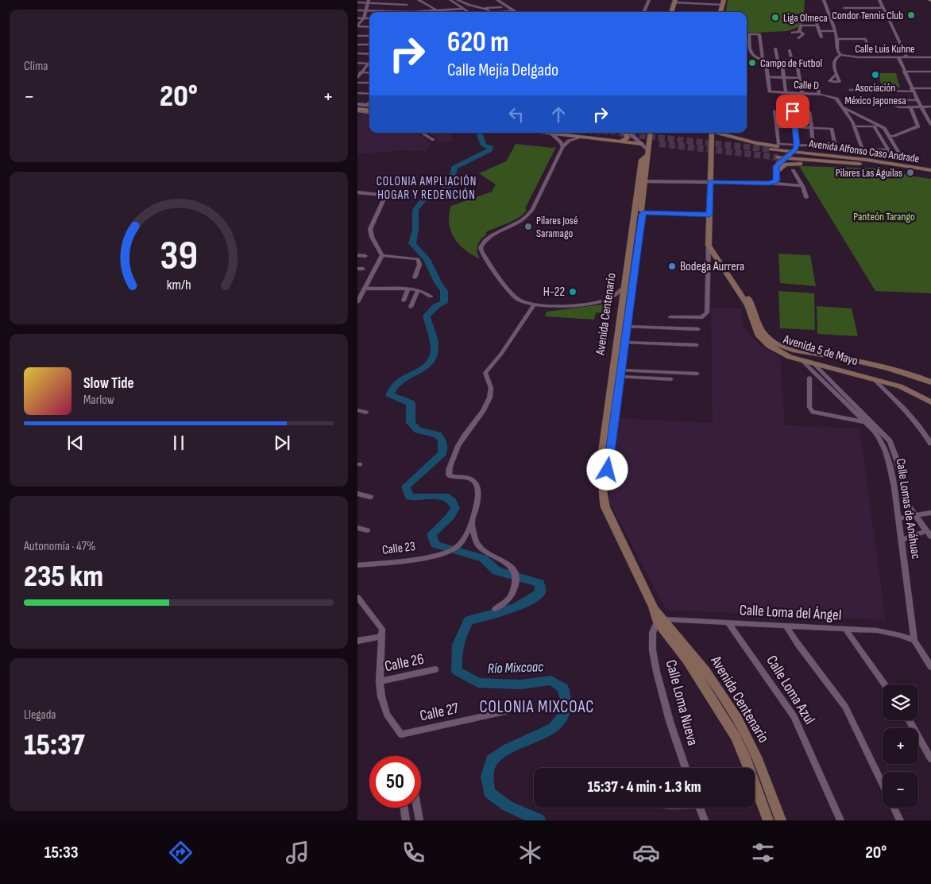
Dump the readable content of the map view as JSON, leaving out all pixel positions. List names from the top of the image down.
{
  "streets": {
    "main road": ["Avenida Alfonso Caso Andrade", "Avenida Centenario", "Avenida 5 de Mayo"],
    "street": [
      "Calle Luis Kuhne",
      "Calle D",
      "Calle Lomas de Anáhuac",
      "Calle 23",
      "Calle Loma del Ángel",
      "Calle 26",
      "Calle Loma Azul",
      "Calle Loma Nueva",
      "Calle 27"
    ]
  },
  "crossings": [
    ["Avenida Centenario", "Calle Loma del Ángel"],
    ["Avenida Centenario", "Calle Loma Nueva"],
    ["Avenida 5 de Mayo", "Calle Lomas de Anáhuac"],
    ["Calle Lomas de Anáhuac", "Calle Loma del Ángel"],
    ["Calle Loma del Ángel", "Calle Loma Azul"],
    ["Calle Loma del Ángel", "Calle Loma Nueva"],
    ["Calle 26", "Calle 27"]
  ],
  "districts": ["COLONIA AMPLIACIÓN HOGAR Y REDENCIÓN", "COLONIA MIXCOAC"],
  "water": ["Río Mixcoac"],
  "parks": ["Panteón Tarango"],
  "places": [
    "Condor Tennis Club",
    "Liga Olmeca",
    "Campo de Futbol",
    "Asociación México Japonesa",
    "Pilares Las Águilas",
    "Pilares José Saramago",
    "Bodega Aurrera",
    "H-22"
  ],
  "page": {
    "tile": [
      "Clima",
      ["Autonomía · 47%", "235 km"],
      ["Llegada", "15:37"]
    ],
    "turn": ["620 m", "Calle Mejía Delgado"],
    "heat": ["−", "20°", "+"],
    "song": ["Slow Tide", "Marlow"],
    "map_buttons": ["+", "−"],
    "limit": "50",
    "trip": "15:37 · 4 min · 1.3 km",
    "tabs": ["15:33", "20°"],
    "gauge": ["39", "km/h"]
  }
}
